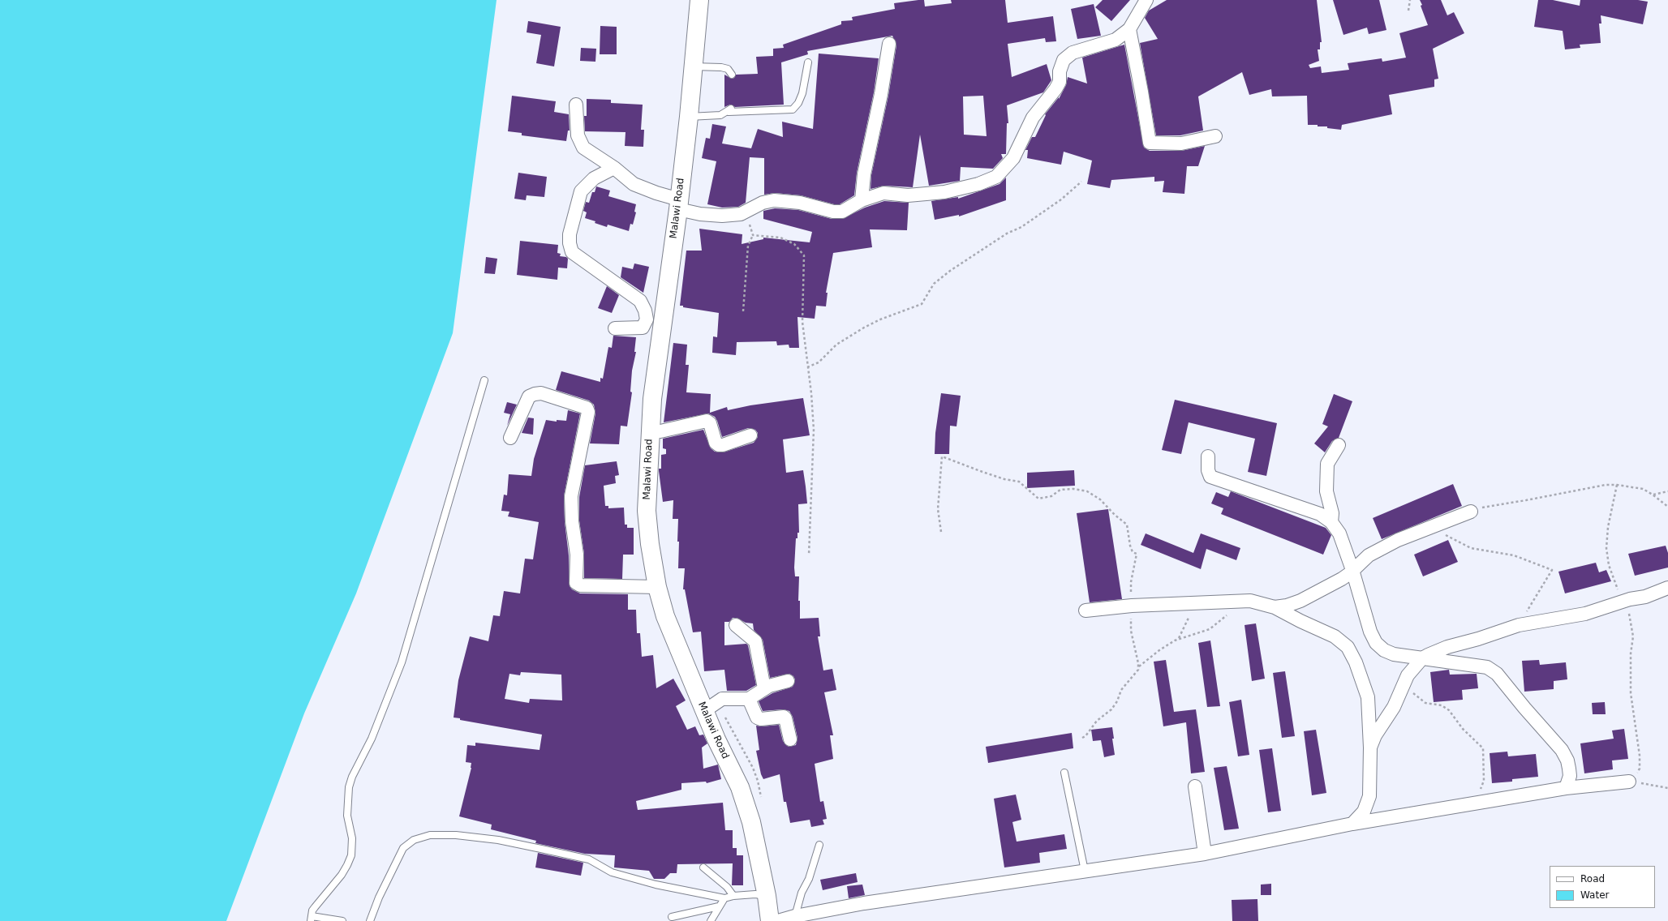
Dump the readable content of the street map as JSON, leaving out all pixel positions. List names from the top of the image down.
{
  "streets": {
    "main road": ["Malawi Road"]
  },
  "legend": ["Road", "Water"]
}
